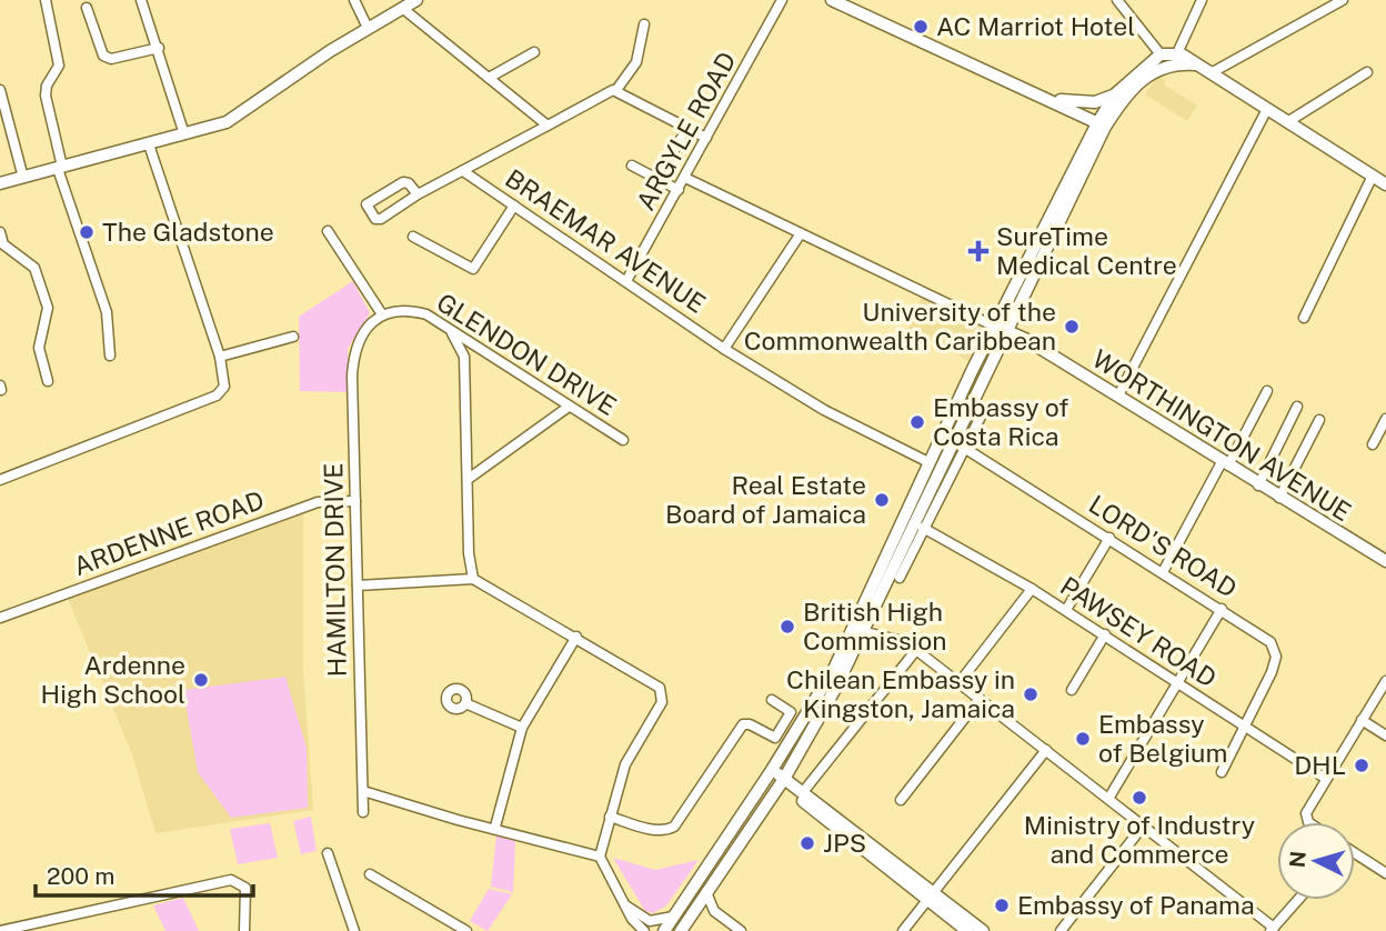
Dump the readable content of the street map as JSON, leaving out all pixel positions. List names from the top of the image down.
{
  "streets": {
    "main road": ["WORTHINGTON AVENUE"],
    "street": [
      "ARGYLE ROAD",
      "BRAEMAR AVENUE",
      "GLENDON DRIVE",
      "ARDENNE ROAD",
      "LORD'S ROAD",
      "HAMILTON DRIVE",
      "PAWSEY ROAD"
    ]
  },
  "crossings": [
    ["ARGYLE ROAD", "BRAEMAR AVENUE"],
    ["GLENDON DRIVE", "HAMILTON DRIVE"],
    ["ARDENNE ROAD", "HAMILTON DRIVE"],
    ["LORD'S ROAD", "PAWSEY ROAD"]
  ],
  "places": {
    "other": [
      "AC Marriot Hotel",
      "The Gladstone",
      "University of the Commonwealth Caribbean",
      "Embassy of Costa Rica",
      "Real Estate Board of Jamaica",
      "British High Commission",
      "Ardenne High School",
      "Chilean Embassy in Kingston, Jamaica",
      "Embassy of Belgium",
      "DHL",
      "Ministry of Industry and Commerce",
      "JPS",
      "Embassy of Panama"
    ],
    "health": ["SureTime Medical Centre"]
  },
  "scale_bar": "200 m",
  "north": "left"
}
